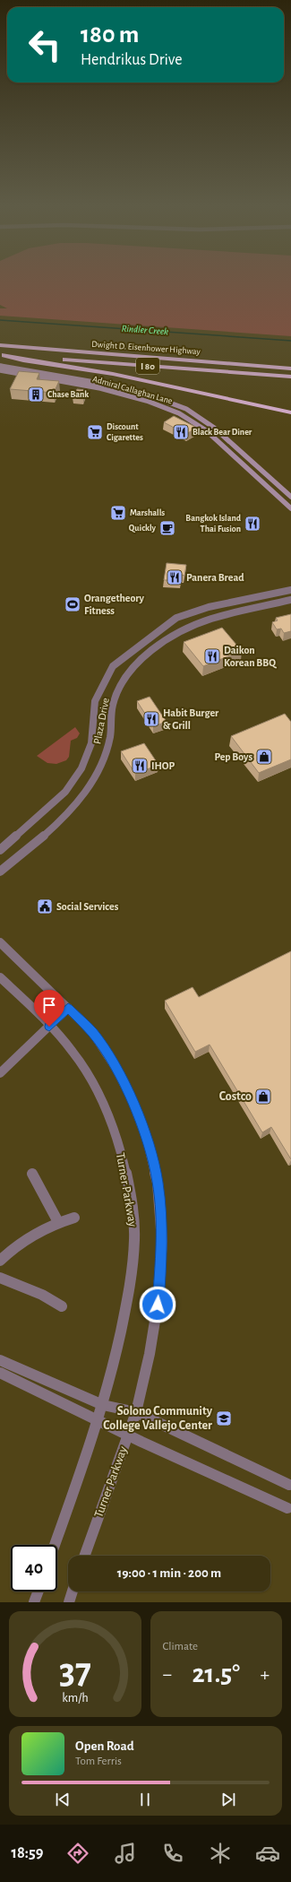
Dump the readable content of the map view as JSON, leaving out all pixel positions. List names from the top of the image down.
{
  "streets": {
    "highway": ["Dwight D. Eisenhower Highway", "I 80"],
    "main road": ["Admiral Callaghan Lane"],
    "street": ["Plaza Drive", "Turner Parkway"]
  },
  "water": ["Rindler Creek"],
  "places": {
    "building": ["Chase Bank"],
    "supermarket": ["Discount Cigarettes", "Marshalls"],
    "restaurant": [
      "Black Bear Diner",
      "Bangkok Island Thai Fusion",
      "Panera Bread",
      "Daikon Korean BBQ",
      "Habit Burger & Grill",
      "IHOP"
    ],
    "cafe": ["Quickly"],
    "sports": ["Orangetheory Fitness"],
    "shop": ["Pep Boys", "Costco"],
    "public building": ["Social Services"],
    "school or university": ["Solono Community College Vallejo Center"]
  },
  "page": {
    "turn": ["180 m", "Hendrikus Drive"],
    "limit": "40",
    "trip": "19:00 · 1 min · 200 m",
    "tile": "Climate",
    "heat": ["−", "21.5°", "+"],
    "song": ["Open Road", "Tom Ferris"],
    "tabs": "18:59",
    "gauge": ["37", "km/h"]
  }
}
